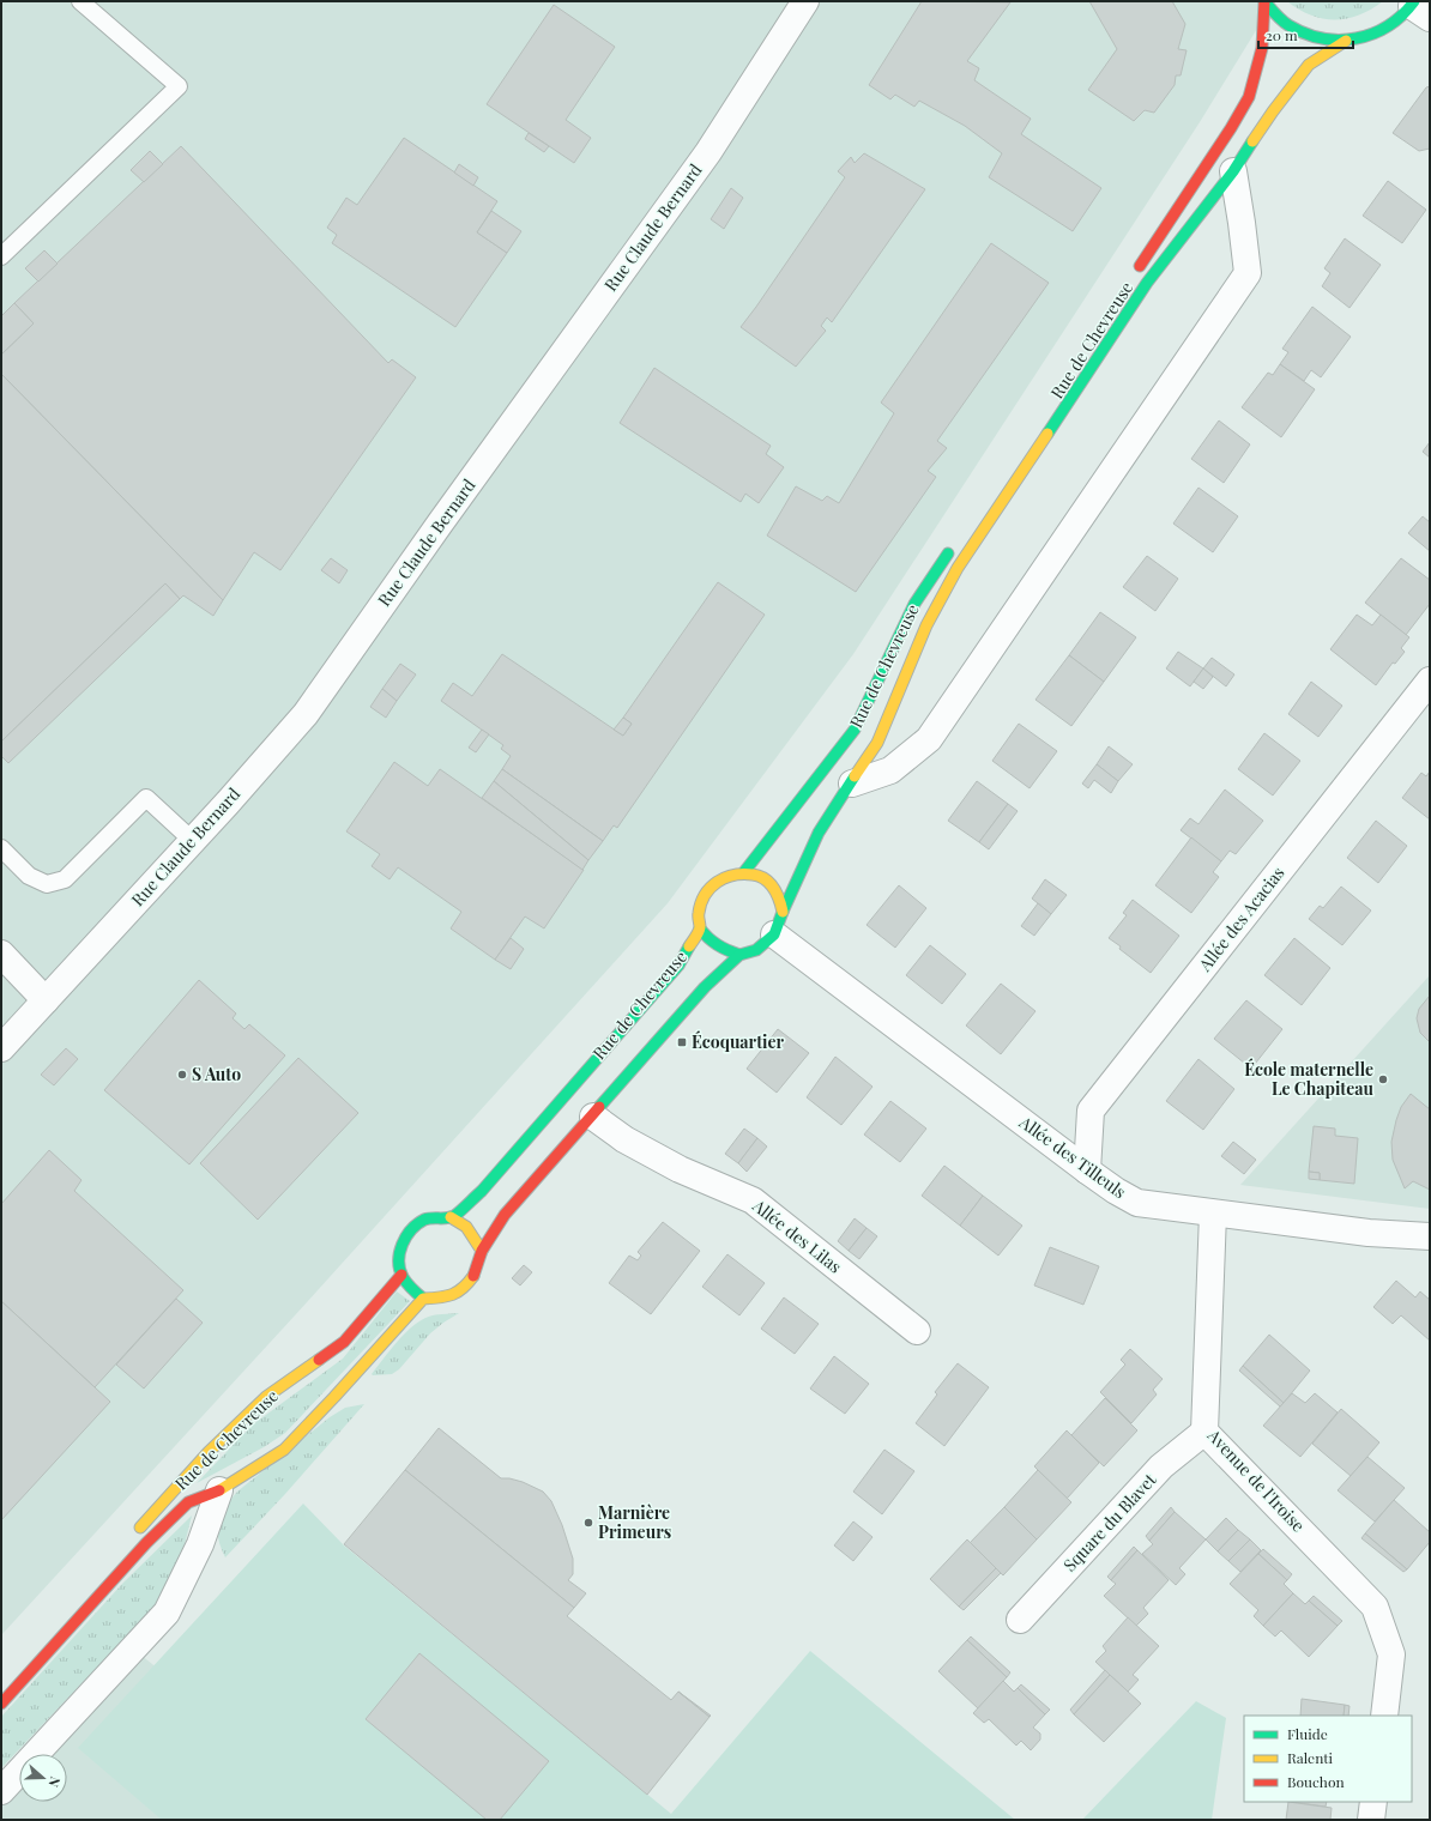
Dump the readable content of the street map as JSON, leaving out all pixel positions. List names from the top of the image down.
{
  "streets": {
    "street": [
      "Rue Claude Bernard",
      "Rue de Chevreuse",
      "Allée des Acacias",
      "Allée des Tilleuls",
      "Allée des Lilas",
      "Avenue de l'Iroise",
      "Square du Blavet"
    ]
  },
  "crossings": [
    ["Rue de Chevreuse", "Allée des Tilleuls"],
    ["Rue de Chevreuse", "Allée des Lilas"],
    ["Allée des Acacias", "Allée des Tilleuls"],
    ["Allée des Tilleuls", "Avenue de l'Iroise"],
    ["Avenue de l'Iroise", "Square du Blavet"]
  ],
  "places": {
    "transit": ["Écoquartier"],
    "other": ["S Auto", "École maternelle Le Chapiteau", "Marnière Primeurs"]
  },
  "legend": ["Fluide", "Ralenti", "Bouchon"],
  "scale_bar": "20 m",
  "north": "right"
}
